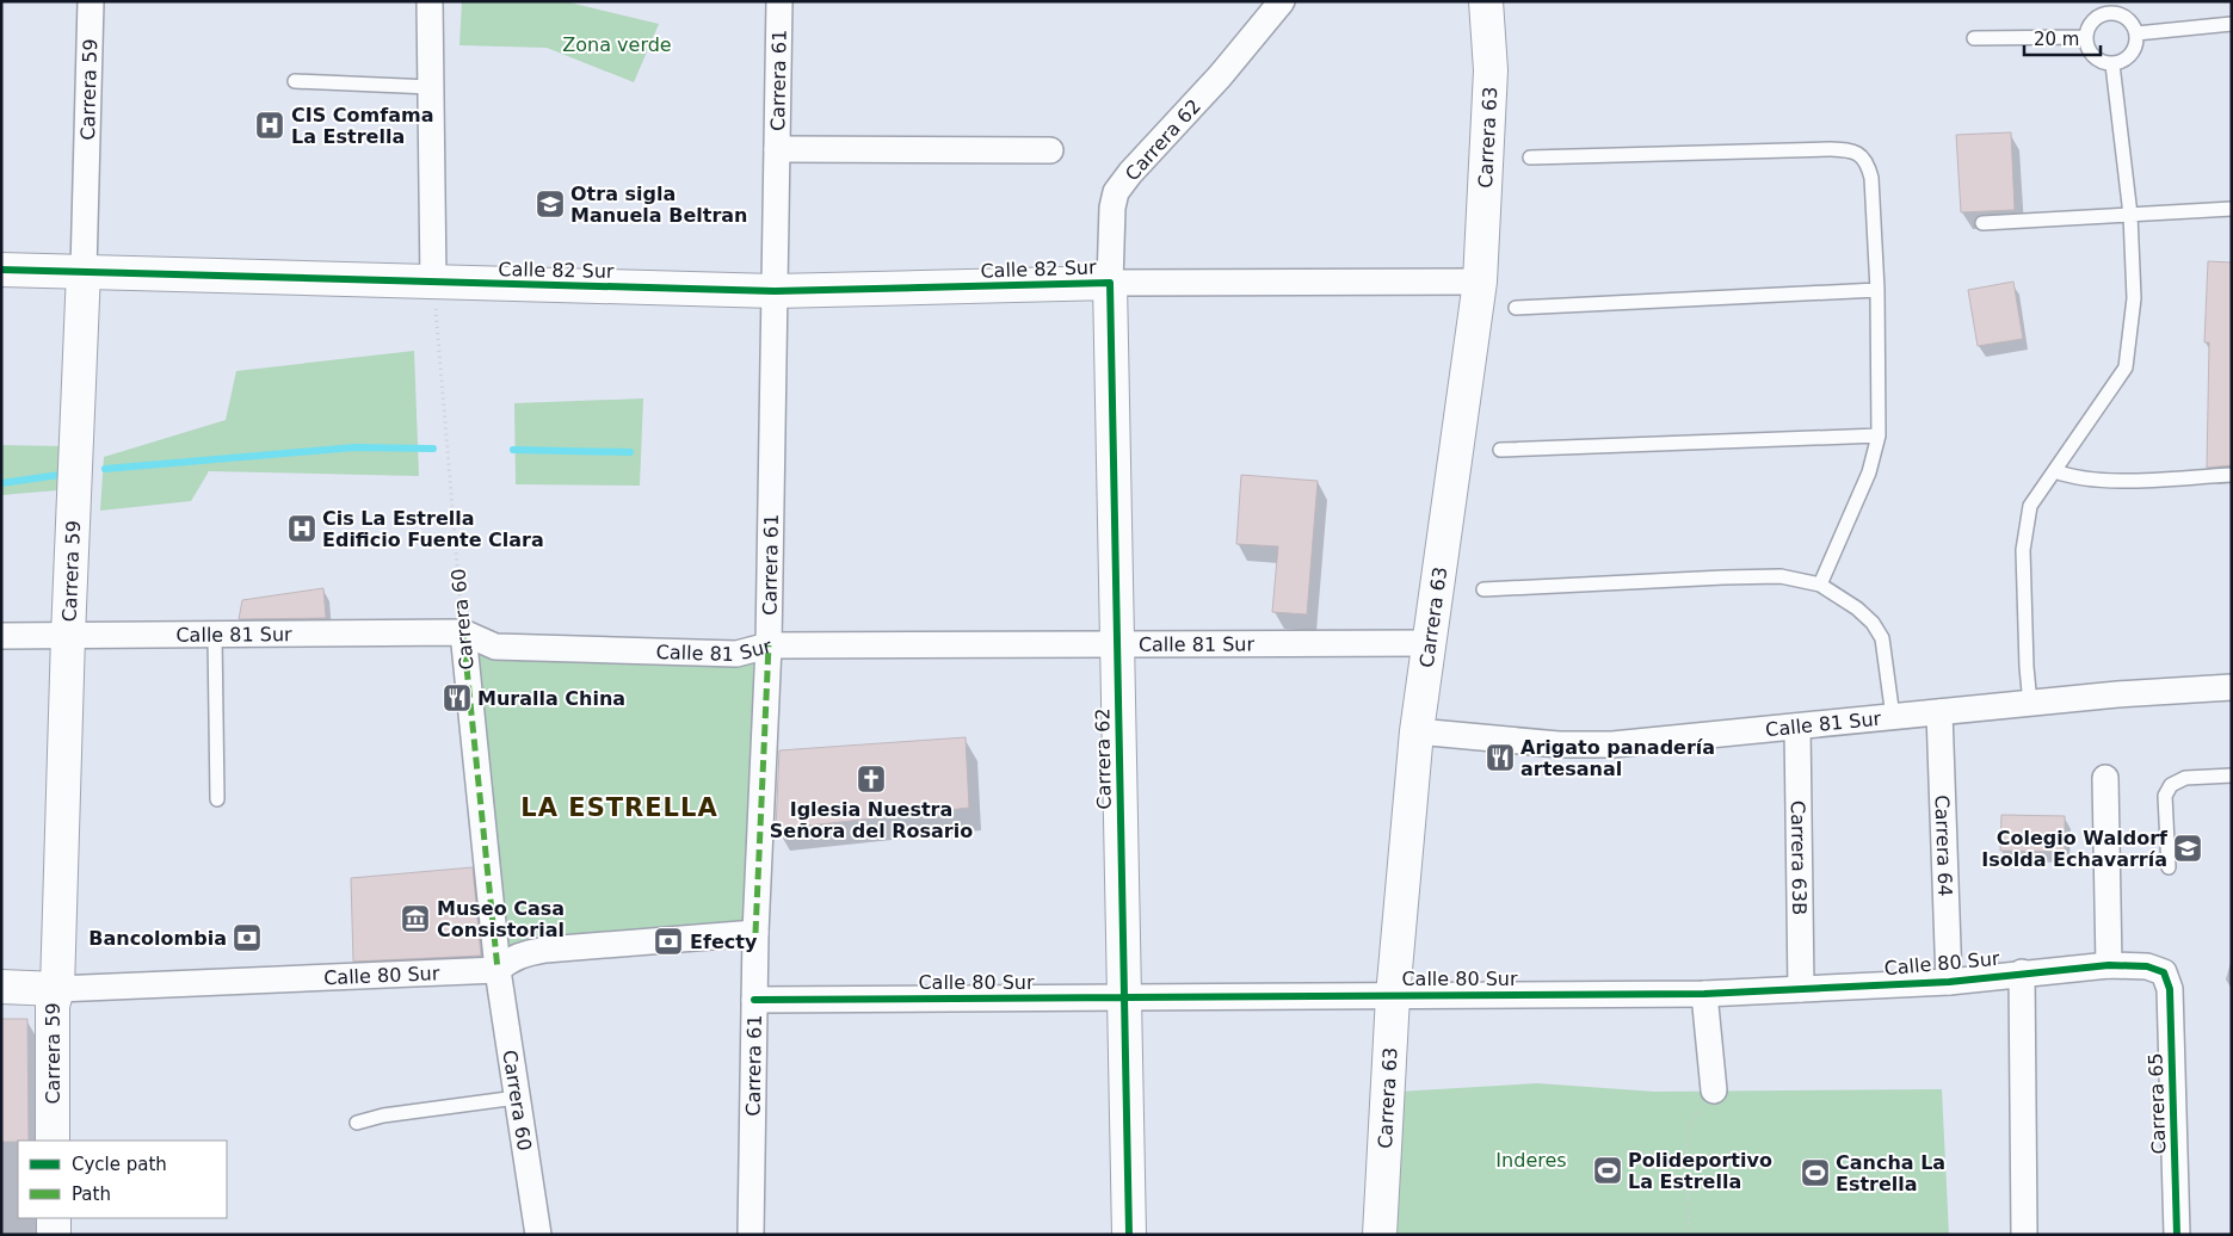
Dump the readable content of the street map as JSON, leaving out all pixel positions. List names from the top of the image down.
{
  "streets": {
    "street": [
      "Carrera 61",
      "Carrera 59",
      "Carrera 63",
      "Carrera 62",
      "Calle 82 Sur",
      "Carrera 60",
      "Calle 81 Sur",
      "Carrera 64",
      "Carrera 63B",
      "Calle 80 Sur",
      "Carrera 65"
    ]
  },
  "crossings": [
    ["Carrera 61", "Calle 82 Sur"],
    ["Carrera 61", "Calle 81 Sur"],
    ["Carrera 61", "Calle 80 Sur"],
    ["Carrera 59", "Calle 82 Sur"],
    ["Carrera 59", "Calle 81 Sur"],
    ["Carrera 59", "Calle 80 Sur"],
    ["Carrera 63", "Calle 82 Sur"],
    ["Carrera 63", "Calle 81 Sur"],
    ["Carrera 63", "Calle 80 Sur"],
    ["Carrera 62", "Calle 82 Sur"],
    ["Carrera 62", "Calle 81 Sur"],
    ["Carrera 62", "Calle 80 Sur"],
    ["Calle 82 Sur", "Carrera 60"],
    ["Carrera 60", "Calle 81 Sur"],
    ["Carrera 60", "Calle 80 Sur"],
    ["Calle 81 Sur", "Carrera 64"],
    ["Calle 81 Sur", "Carrera 63B"],
    ["Carrera 64", "Calle 80 Sur"],
    ["Carrera 63B", "Calle 80 Sur"],
    ["Calle 80 Sur", "Carrera 65"]
  ],
  "districts": ["LA ESTRELLA"],
  "parks": ["Zona verde", "Inderes"],
  "places": {
    "hospital": ["CIS Comfama La Estrella", "Cis La Estrella Edificio Fuente Clara"],
    "school or university": ["Otra sigla Manuela Beltran", "Colegio Waldorf Isolda Echavarría"],
    "restaurant": ["Muralla China", "Arigato panadería artesanal"],
    "church": ["Iglesia Nuestra Señora del Rosario"],
    "museum": ["Museo Casa Consistorial"],
    "bank": ["Bancolombia", "Efecty"],
    "sports": ["Polideportivo La Estrella", "Cancha La Estrella"]
  },
  "legend": ["Cycle path", "Path"],
  "scale_bar": "20 m"
}
